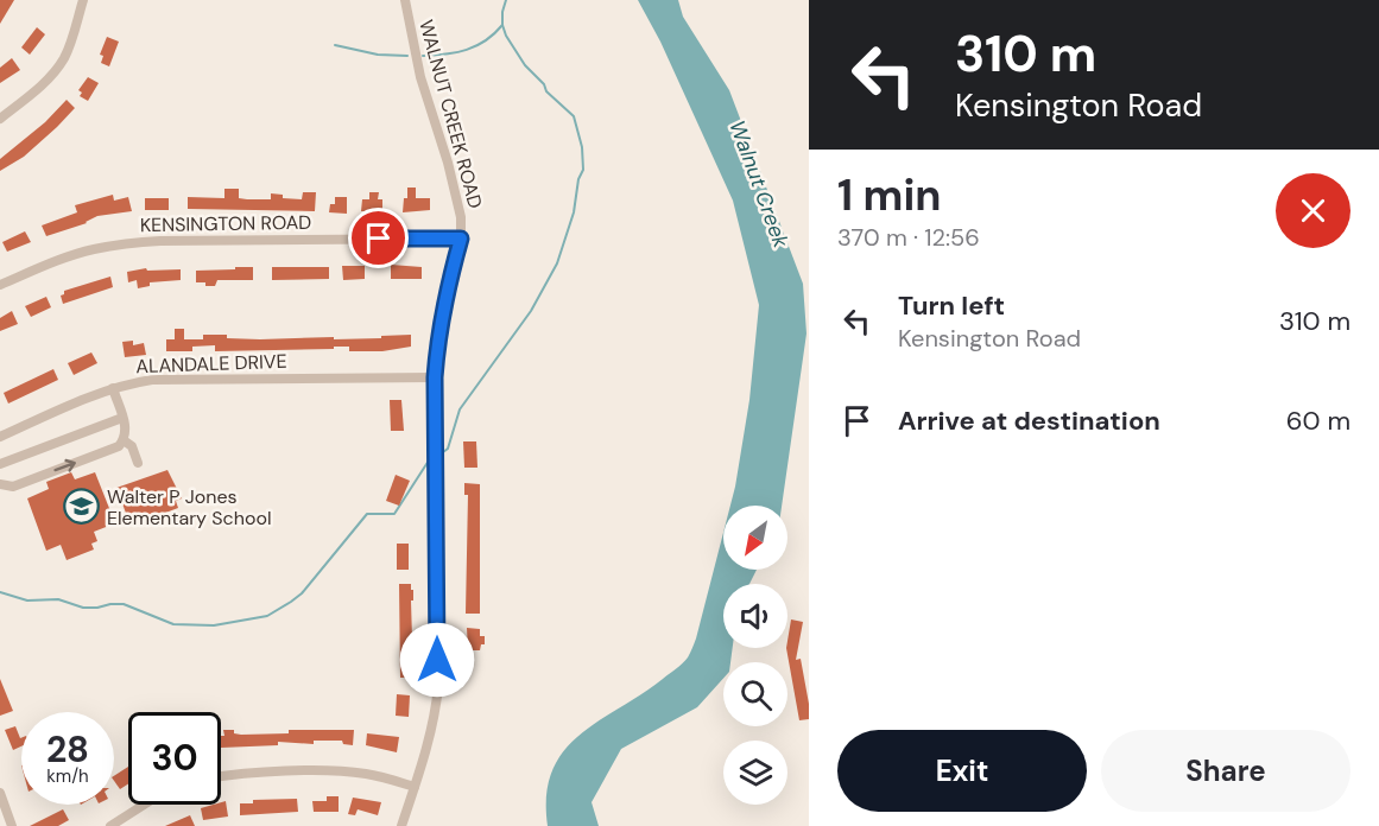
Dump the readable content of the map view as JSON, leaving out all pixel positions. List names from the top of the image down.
{
  "streets": {
    "street": ["WALNUT CREEK ROAD", "KENSINGTON ROAD", "ALANDALE DRIVE"]
  },
  "crossings": [
    ["WALNUT CREEK ROAD", "KENSINGTON ROAD"],
    ["WALNUT CREEK ROAD", "ALANDALE DRIVE"]
  ],
  "water": ["Walnut Creek"],
  "places": {
    "school or university": ["Walter P Jones Elementary School"]
  },
  "north": "bottom left",
  "page": {
    "turn": ["310 m", "Kensington Road"],
    "heading": ["1 min", "370 m · 12:56"],
    "list": [
      {
        "name": "Turn left",
        "note": "Kensington Road",
        "value": "310 m"
      },
      {
        "name": "Arrive at destination",
        "value": "60 m"
      }
    ],
    "speed": "28 km/h",
    "limit": "30",
    "buttons": ["Exit", "Share"]
  }
}
